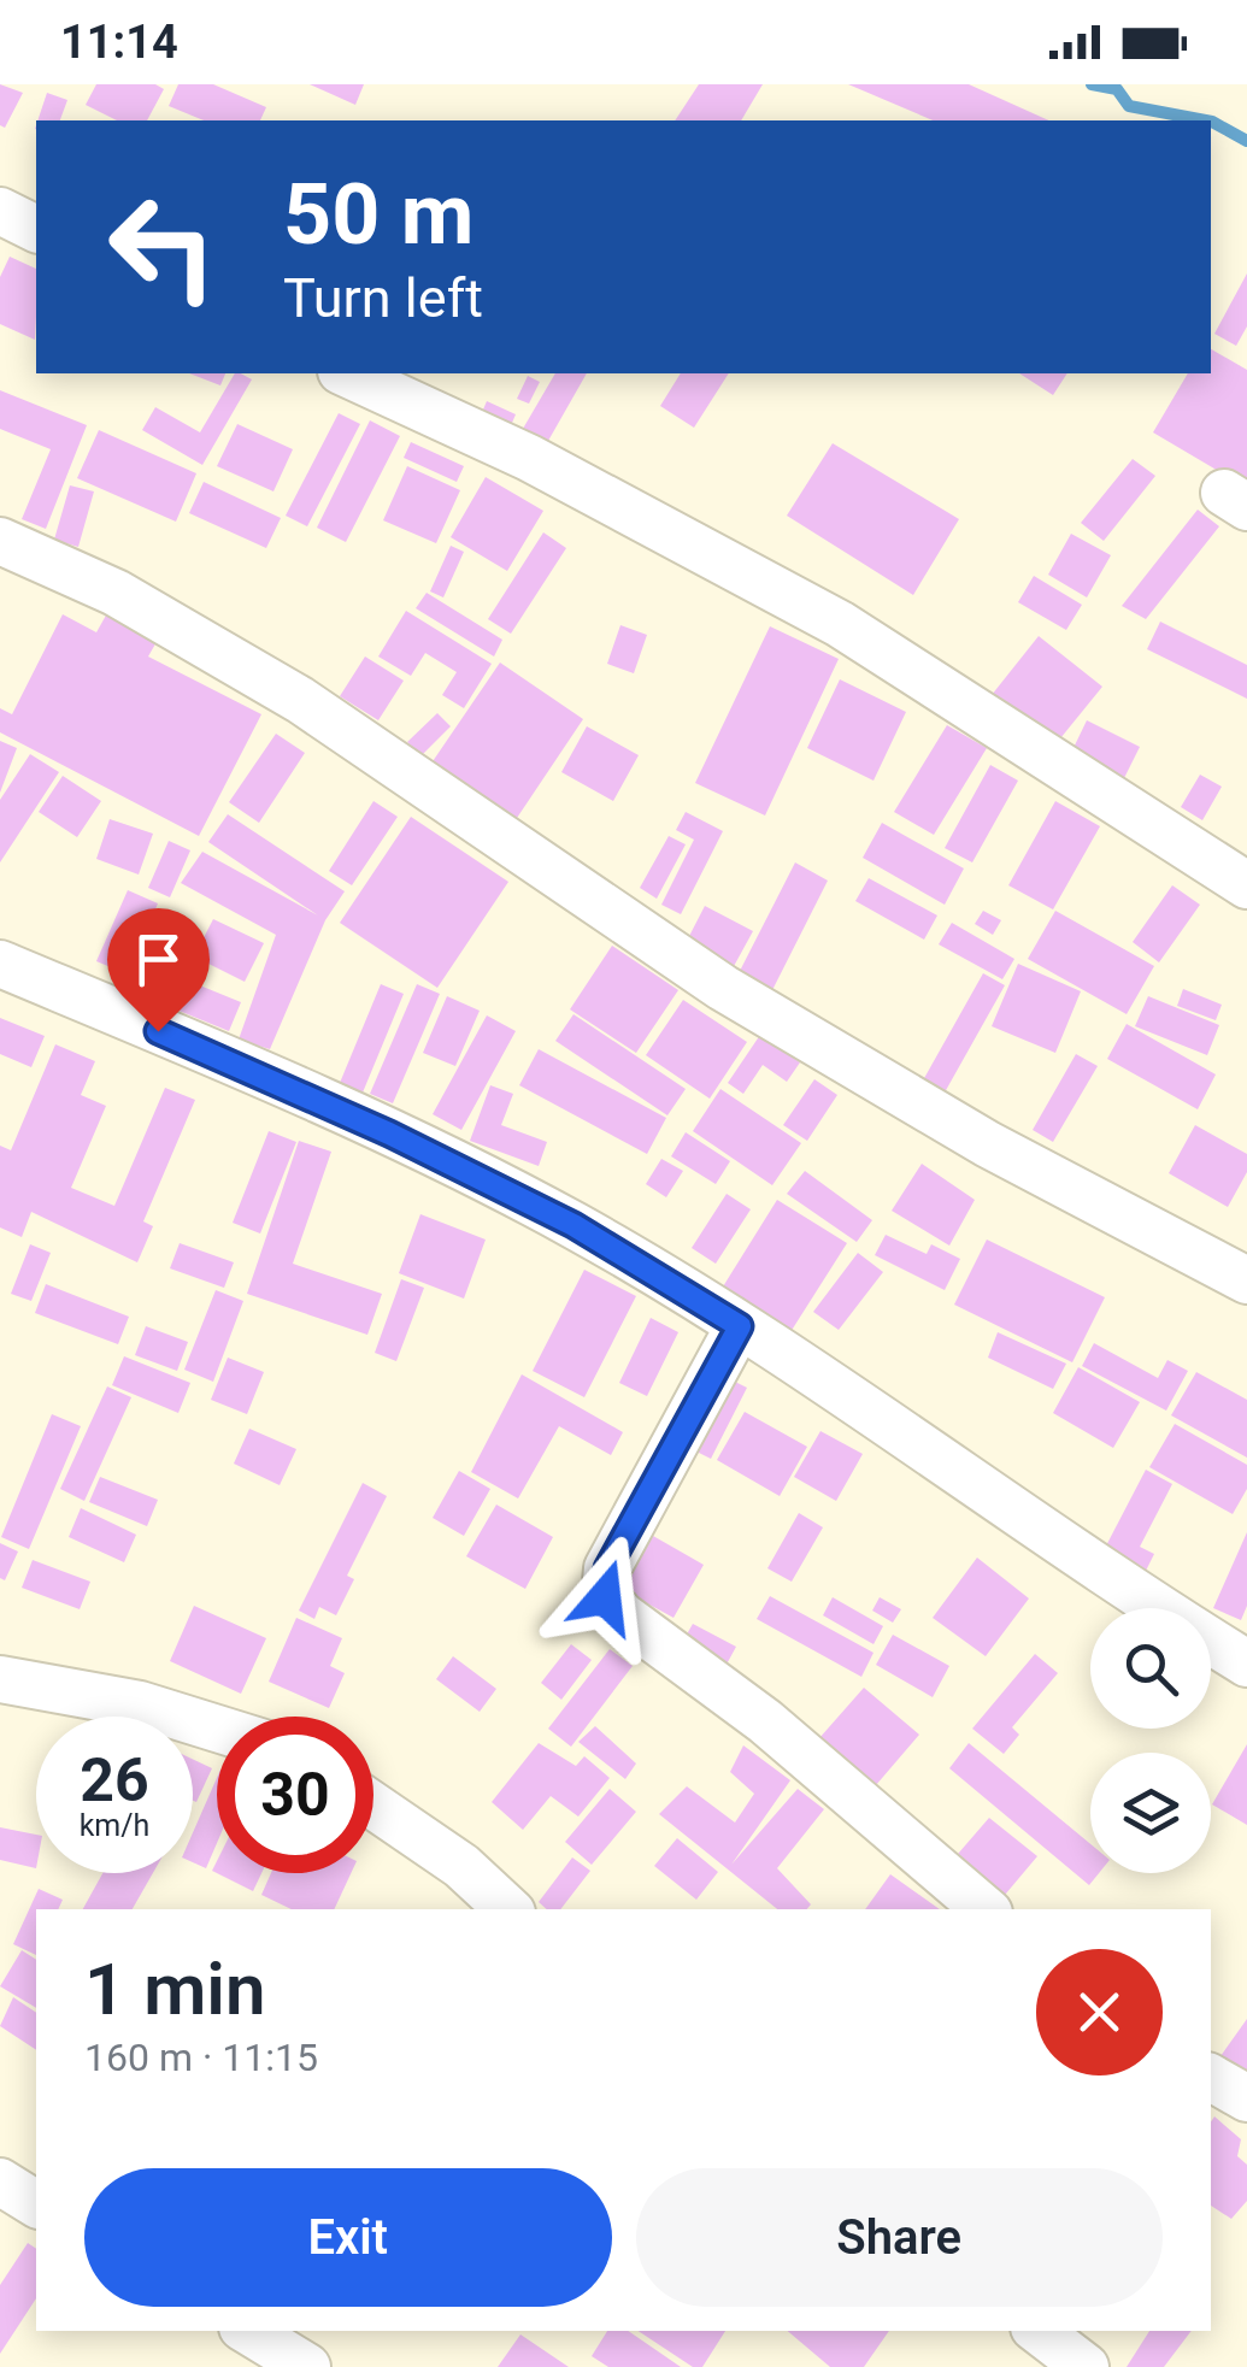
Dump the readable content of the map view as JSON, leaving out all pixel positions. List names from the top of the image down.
{
  "page": {
    "status": "11:14",
    "turn": ["50 m", "Turn left"],
    "speed": "26 km/h",
    "limit": "30",
    "heading": ["1 min", "160 m · 11:15"],
    "buttons": ["Exit", "Share"]
  }
}
